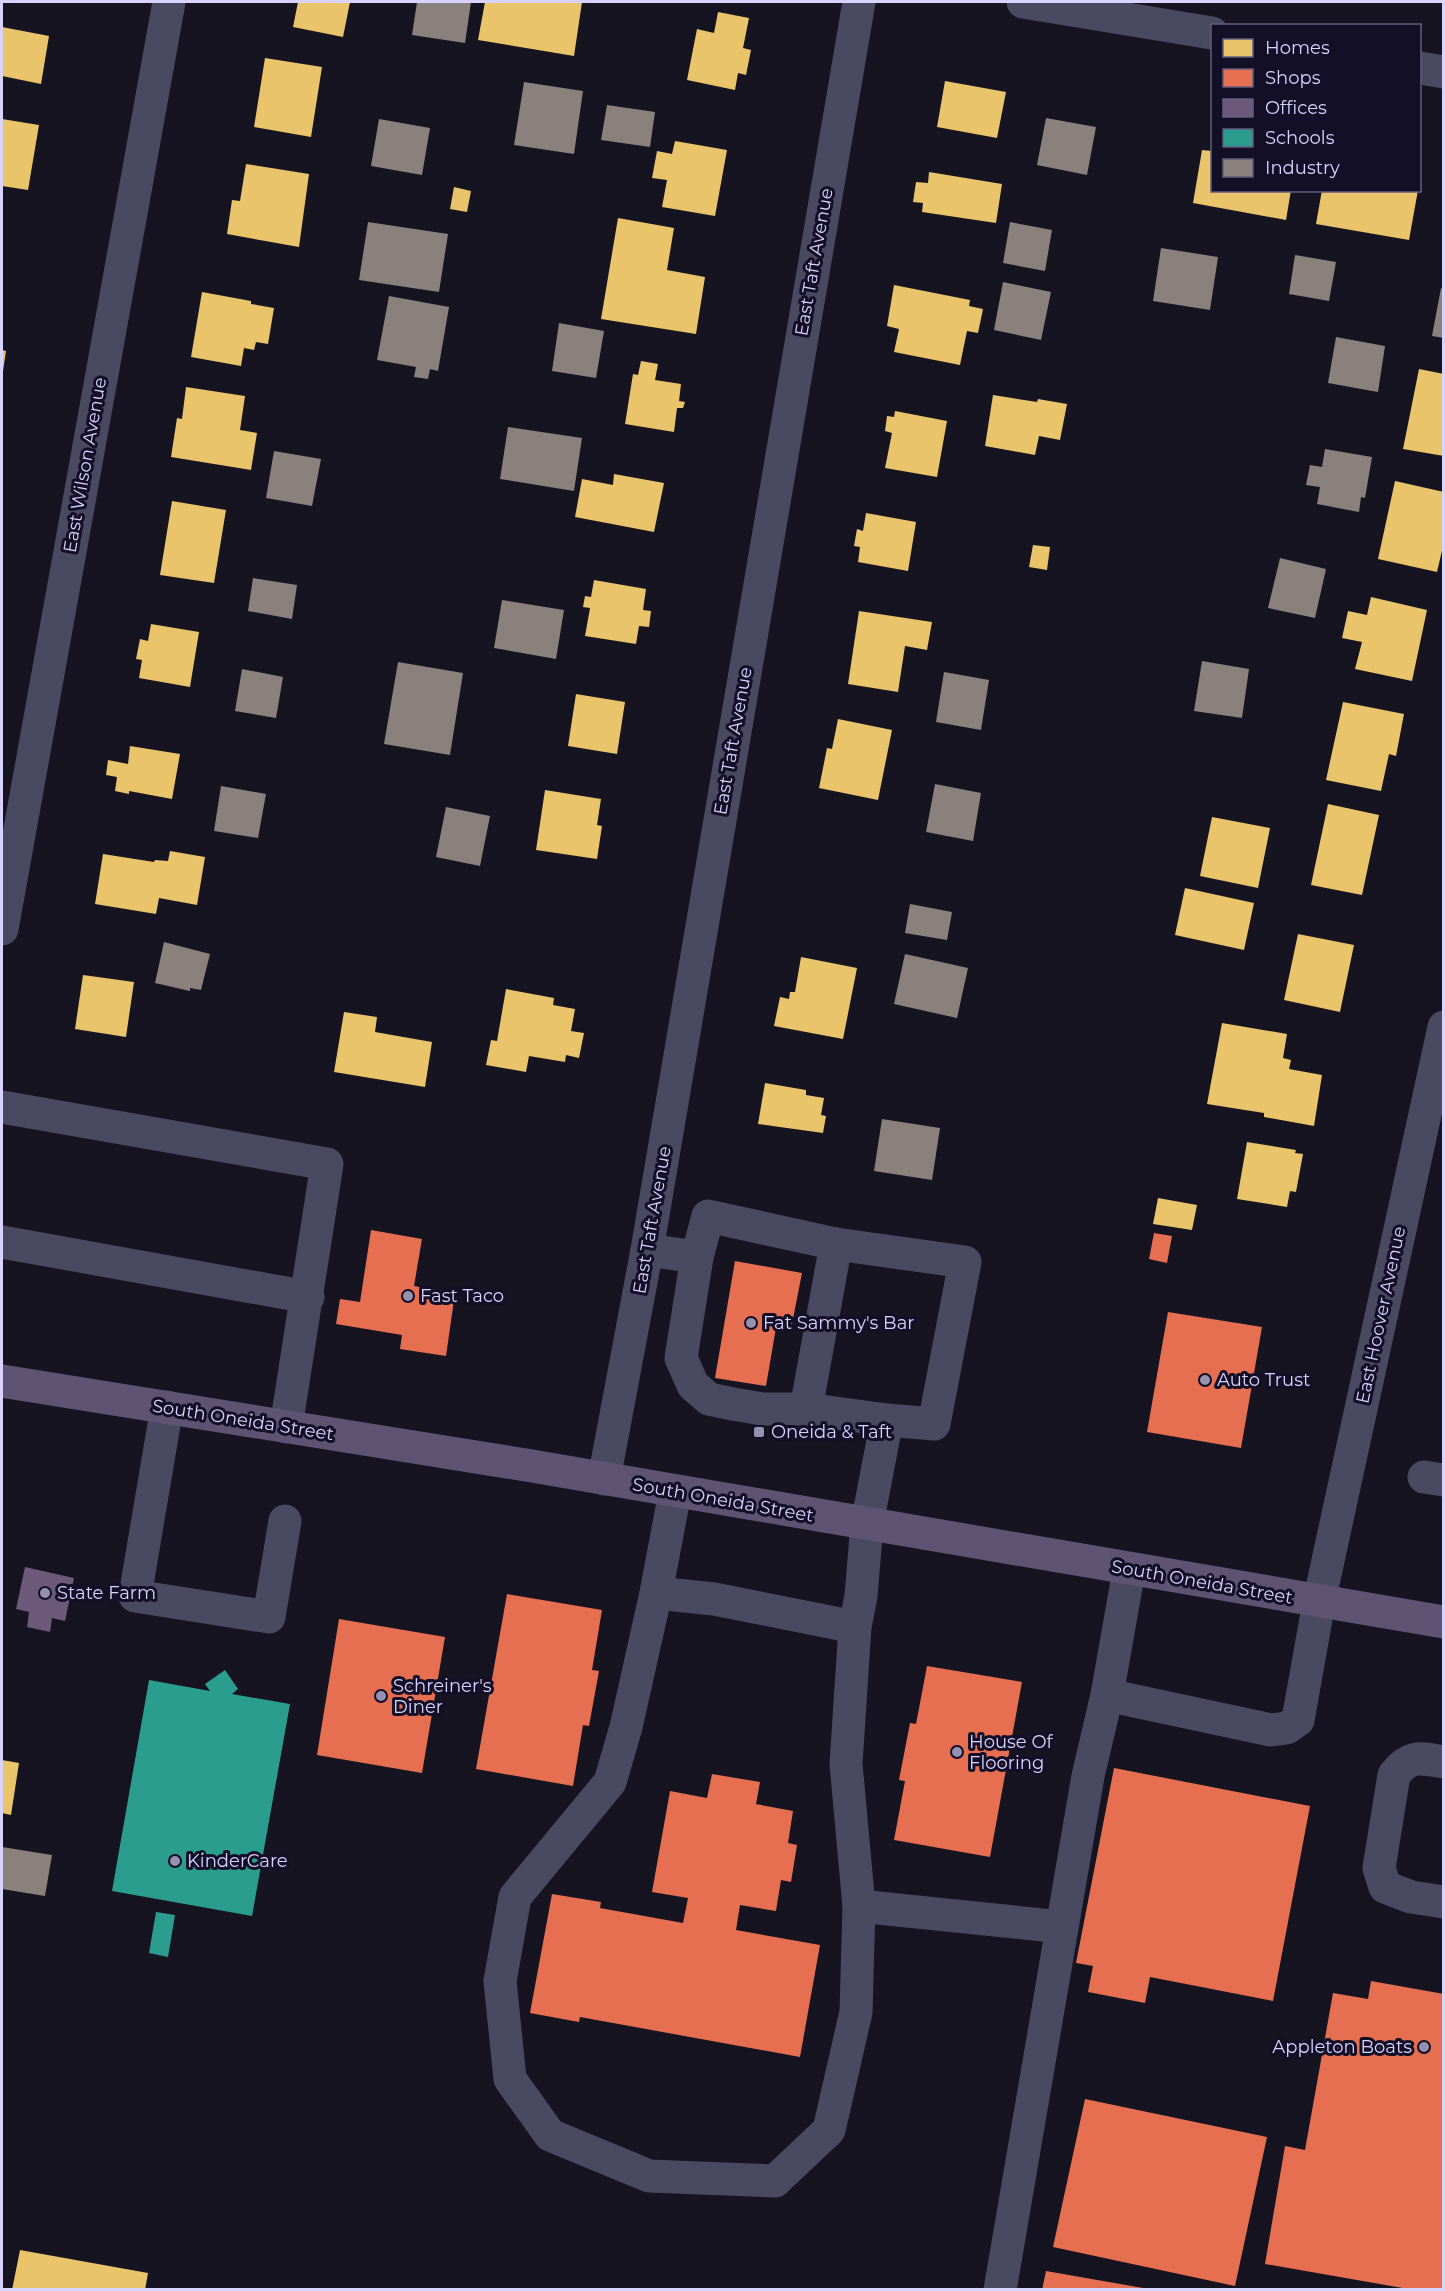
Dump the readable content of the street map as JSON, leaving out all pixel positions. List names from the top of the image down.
{
  "streets": {
    "main road": ["South Oneida Street"],
    "street": ["East Taft Avenue", "East Wilson Avenue", "East Hoover Avenue"]
  },
  "crossings": [
    ["East Taft Avenue", "South Oneida Street"],
    ["East Hoover Avenue", "South Oneida Street"]
  ],
  "places": {
    "other": [
      "Fast Taco",
      "Fat Sammy's Bar",
      "Auto Trust",
      "State Farm",
      "Schreiner's Diner",
      "House Of Flooring",
      "KinderCare",
      "Appleton Boats"
    ],
    "transit": ["Oneida & Taft"]
  },
  "legend": [
    "Homes",
    "Shops",
    "Offices",
    "Schools",
    "Industry"
  ]
}
